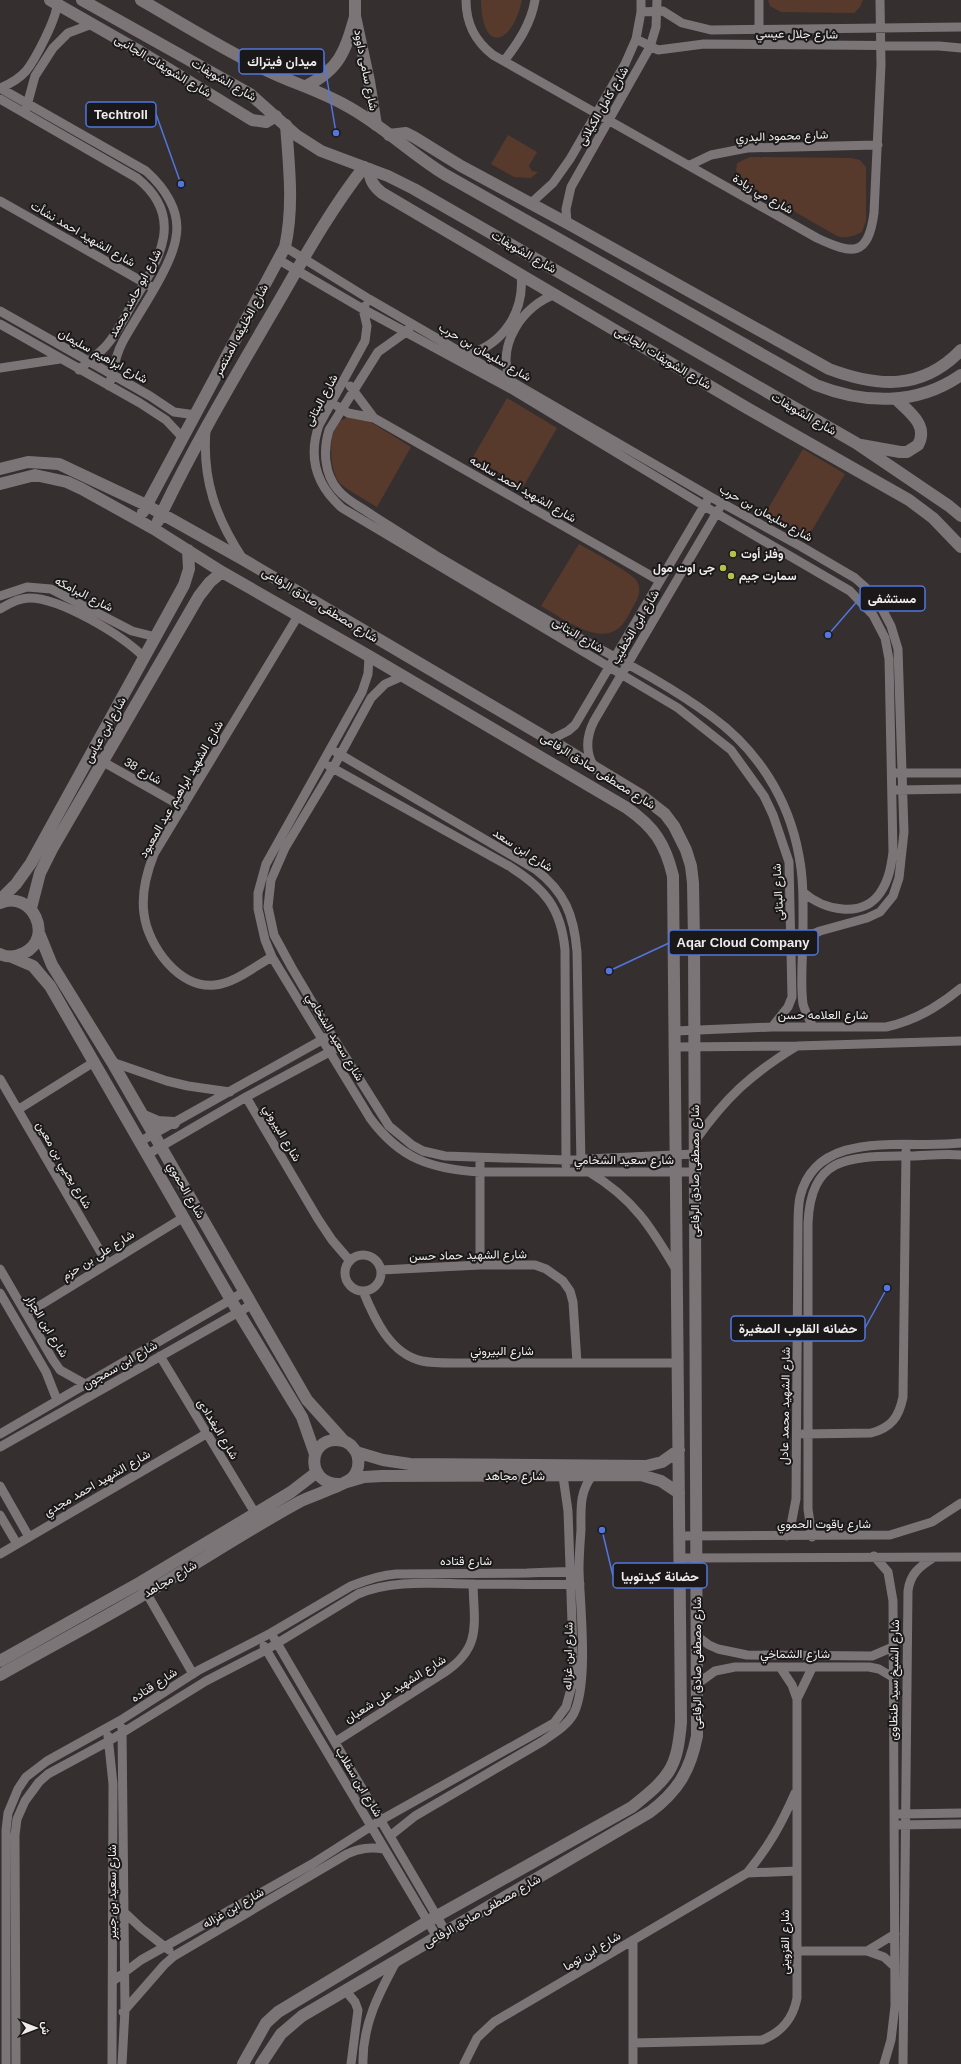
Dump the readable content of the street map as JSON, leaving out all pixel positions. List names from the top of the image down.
{
  "streets": {
    "street": [
      "شارع جلال عيسي",
      "شارع الشويفات الجانبى",
      "شارع سامى داوود",
      "شارع الشويفات",
      "شارع كامل الكيلانى",
      "شارع محمود البدري",
      "شارع مي زيادة",
      "شارع الشهيد احمد نشأت",
      "شارع ابو حامد محمد",
      "شارع الخليفه المنتصر",
      "شارع سليمان بن حرب",
      "شارع ابراهيم سليمان",
      "شارع البتانى",
      "شارع الشهيد احمد سلامه",
      "شارع البرامكه",
      "شارع مصطفى صادق الرفاعى",
      "شارع ابن الخطيب",
      "شارع ابن عباس",
      "شارع 38",
      "شارع الشهيد ابراهيم عبد المعبود",
      "شارع ابن سعد",
      "شارع العلامه حسن",
      "شارع سعيد الشخامي",
      "شارع البيروني",
      "شارع يحيي بن معين",
      "شارع الحموي",
      "شارع على بن حزم",
      "شارع الشهيد حماد حسن",
      "شارع ابن الجزار",
      "شارع ابن سمجون",
      "شارع الشهيد محمد عادل",
      "شارع البغدادى",
      "شارع مجاهد",
      "شارع الشهيد احمد مجدي",
      "شارع ياقوت الحموي",
      "شارع قتاده",
      "شارع الشماخي",
      "شارع ابن غزاله",
      "شارع الشيخ سيد طنطاوى",
      "شارع الشهيد على شعبان",
      "شارع ابن سقلاب",
      "شارع سعيد بن جبير",
      "شارع القزوينى",
      "شارع ابن توما"
    ]
  },
  "crossings": [
    ["شارع جلال عيسي", "شارع كامل الكيلانى"],
    ["شارع جلال عيسي", "شارع مي زيادة"],
    ["شارع الشويفات الجانبى", "شارع الشويفات"],
    ["شارع الشويفات الجانبى", "شارع الخليفه المنتصر"],
    ["شارع الشويفات", "شارع الخليفه المنتصر"],
    ["شارع كامل الكيلانى", "شارع مي زيادة"],
    ["شارع محمود البدري", "شارع مي زيادة"],
    ["شارع الشهيد احمد نشأت", "شارع ابو حامد محمد"],
    ["شارع ابو حامد محمد", "شارع ابراهيم سليمان"],
    ["شارع الخليفه المنتصر", "شارع سليمان بن حرب"],
    ["شارع الخليفه المنتصر", "شارع ابراهيم سليمان"],
    ["شارع الخليفه المنتصر", "شارع مصطفى صادق الرفاعى"],
    ["شارع سليمان بن حرب", "شارع البتانى"],
    ["شارع سليمان بن حرب", "شارع ابن الخطيب"],
    ["شارع البتانى", "شارع الشهيد احمد سلامه"],
    ["شارع البتانى", "شارع ابن الخطيب"],
    ["شارع البتانى", "شارع العلامه حسن"],
    ["شارع الشهيد احمد سلامه", "شارع ابن الخطيب"],
    ["شارع البرامكه", "شارع ابن عباس"],
    ["شارع مصطفى صادق الرفاعى", "شارع ابن الخطيب"],
    ["شارع مصطفى صادق الرفاعى", "شارع ابن عباس"],
    ["شارع مصطفى صادق الرفاعى", "شارع الشهيد ابراهيم عبد المعبود"],
    ["شارع مصطفى صادق الرفاعى", "شارع العلامه حسن"],
    ["شارع مصطفى صادق الرفاعى", "شارع سعيد الشخامي"],
    ["شارع مصطفى صادق الرفاعى", "شارع البيروني"],
    ["شارع مصطفى صادق الرفاعى", "شارع مجاهد"],
    ["شارع مصطفى صادق الرفاعى", "شارع ياقوت الحموي"],
    ["شارع مصطفى صادق الرفاعى", "شارع الشماخي"],
    ["شارع مصطفى صادق الرفاعى", "شارع ابن سقلاب"],
    ["شارع ابن عباس", "شارع 38"],
    ["شارع ابن عباس", "شارع الحموي"],
    ["شارع 38", "شارع الشهيد ابراهيم عبد المعبود"],
    ["شارع الشهيد ابراهيم عبد المعبود", "شارع سعيد الشخامي"],
    ["شارع ابن سعد", "شارع سعيد الشخامي"],
    ["شارع البيروني", "شارع الشهيد حماد حسن"],
    ["شارع يحيي بن معين", "شارع على بن حزم"],
    ["شارع الحموي", "شارع على بن حزم"],
    ["شارع الحموي", "شارع ابن سمجون"],
    ["شارع الحموي", "شارع مجاهد"],
    ["شارع على بن حزم", "شارع ابن الجزار"],
    ["شارع ابن الجزار", "شارع ابن سمجون"],
    ["شارع ابن سمجون", "شارع البغدادى"],
    ["شارع الشهيد محمد عادل", "شارع ياقوت الحموي"],
    ["شارع البغدادى", "شارع مجاهد"],
    ["شارع البغدادى", "شارع الشهيد احمد مجدي"],
    ["شارع مجاهد", "شارع ابن غزاله"],
    ["شارع قتاده", "شارع ابن غزاله"],
    ["شارع قتاده", "شارع الشهيد على شعبان"],
    ["شارع قتاده", "شارع ابن سقلاب"],
    ["شارع قتاده", "شارع سعيد بن جبير"],
    ["شارع الشماخي", "شارع الشيخ سيد طنطاوى"],
    ["شارع الشماخي", "شارع القزوينى"],
    ["شارع ابن غزاله", "شارع ابن سقلاب"],
    ["شارع ابن غزاله", "شارع سعيد بن جبير"],
    ["شارع الشهيد على شعبان", "شارع ابن سقلاب"],
    ["شارع القزوينى", "شارع ابن توما"]
  ],
  "places": [
    "ميدان فيتراك",
    "Techtroll",
    "وفلز أوت",
    "جى اوت مول",
    "سمارت جيم",
    "مستشفى",
    "Aqar Cloud Company",
    "حضانه القلوب الصغيرة",
    "حضانة كيدتوبيا"
  ],
  "north": "right"
}
